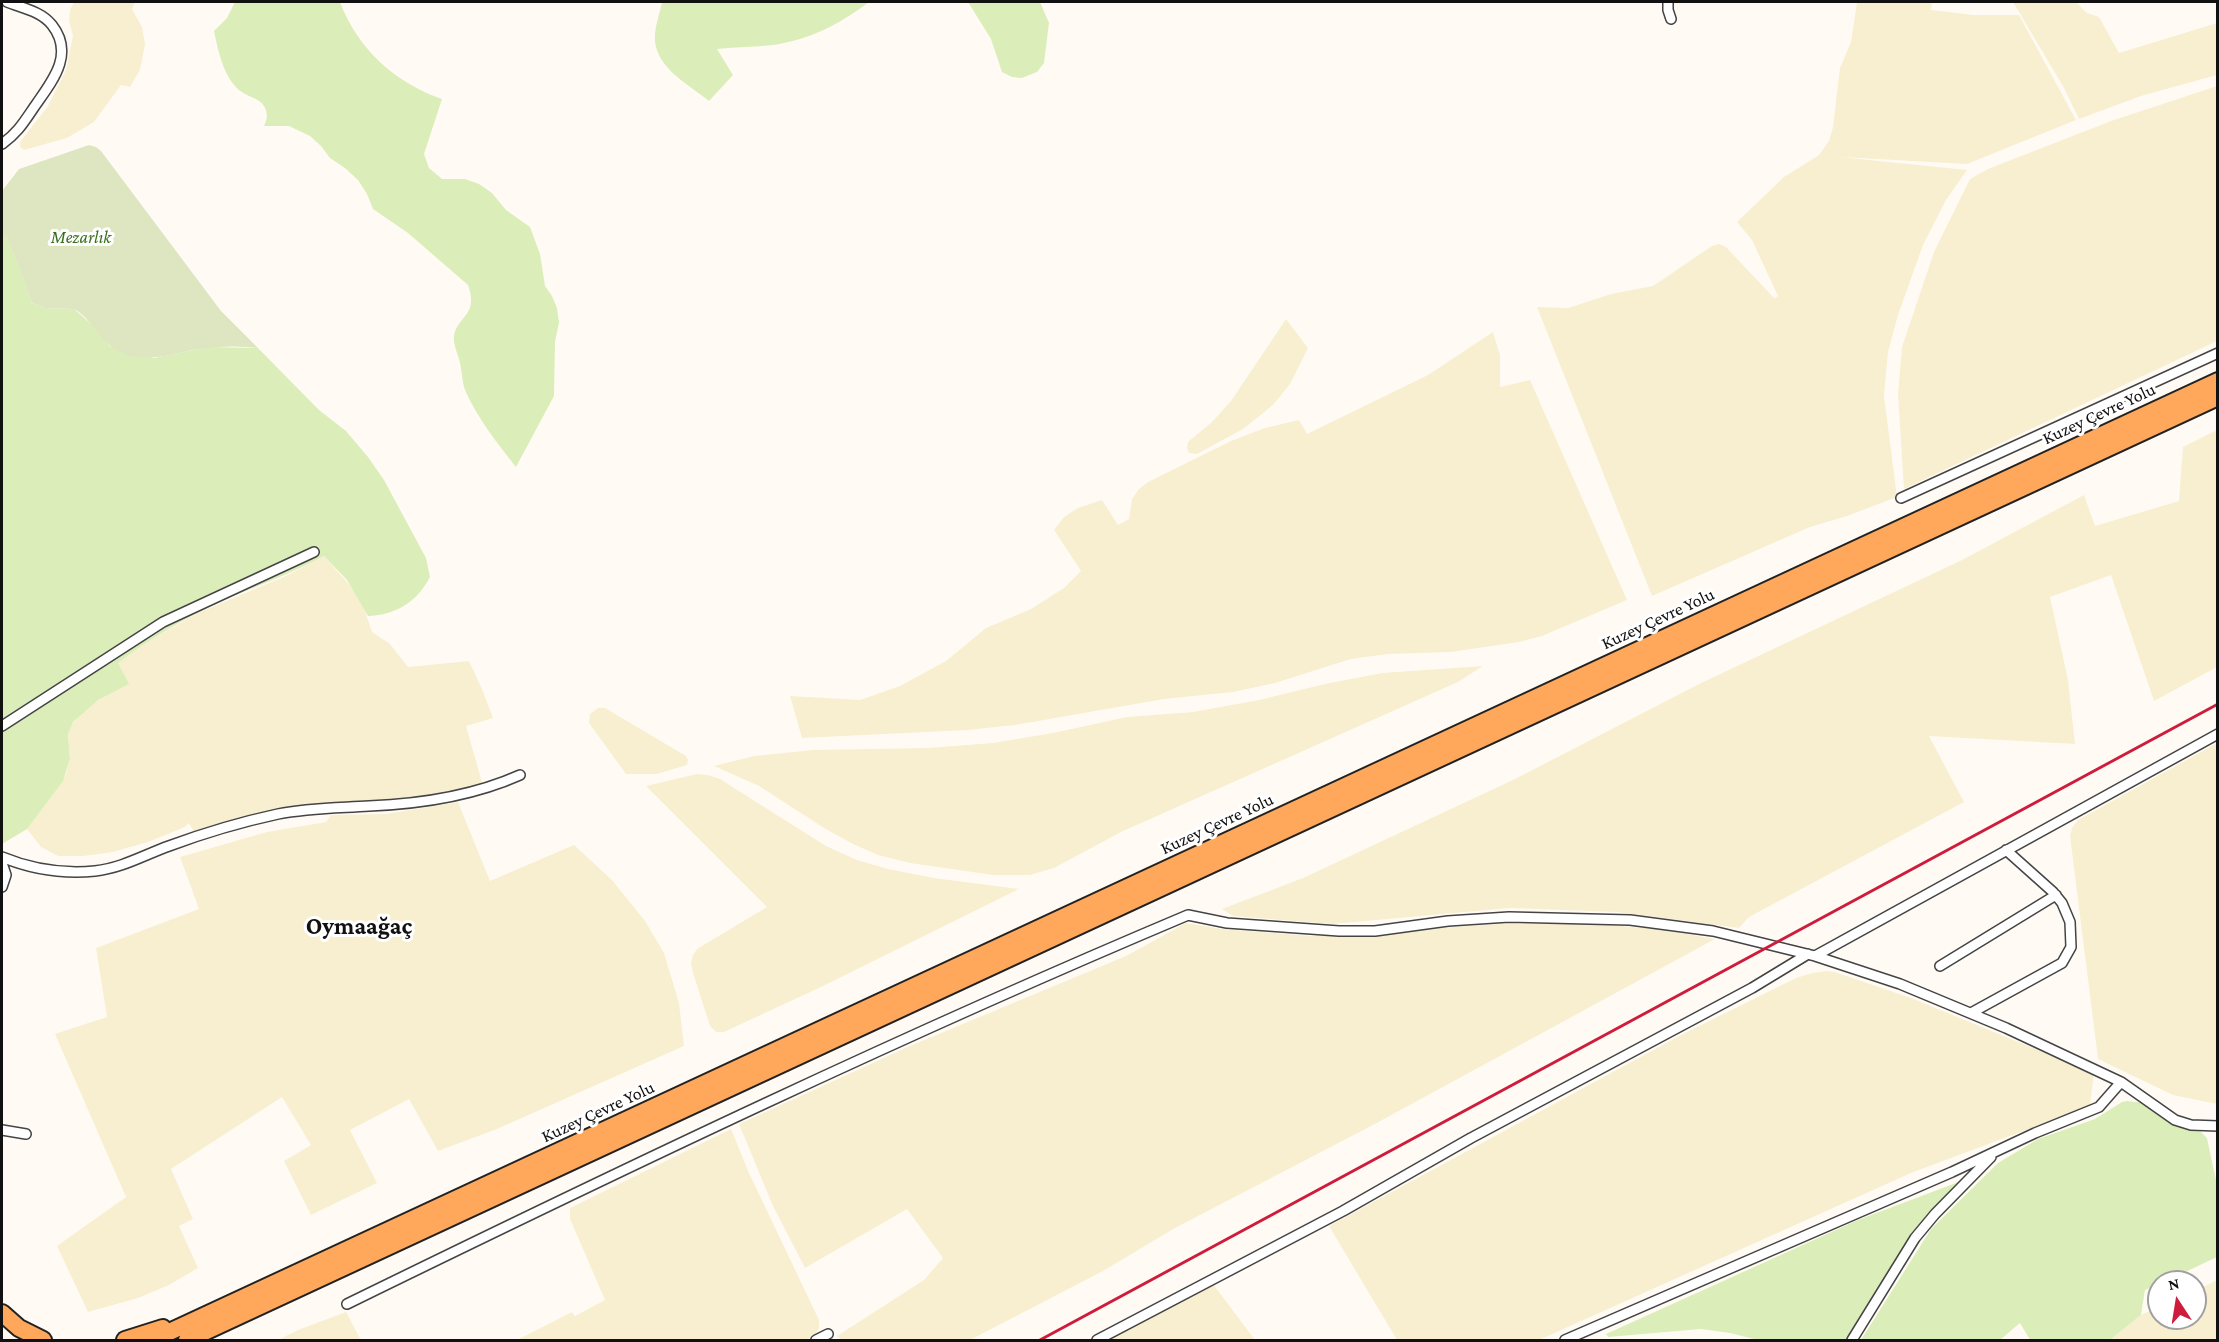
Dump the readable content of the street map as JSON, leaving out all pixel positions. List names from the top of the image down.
{
  "streets": {
    "highway": ["Kuzey Çevre Yolu"]
  },
  "districts": ["Oymaağaç"],
  "parks": ["Mezarlık"],
  "north": "top"
}
